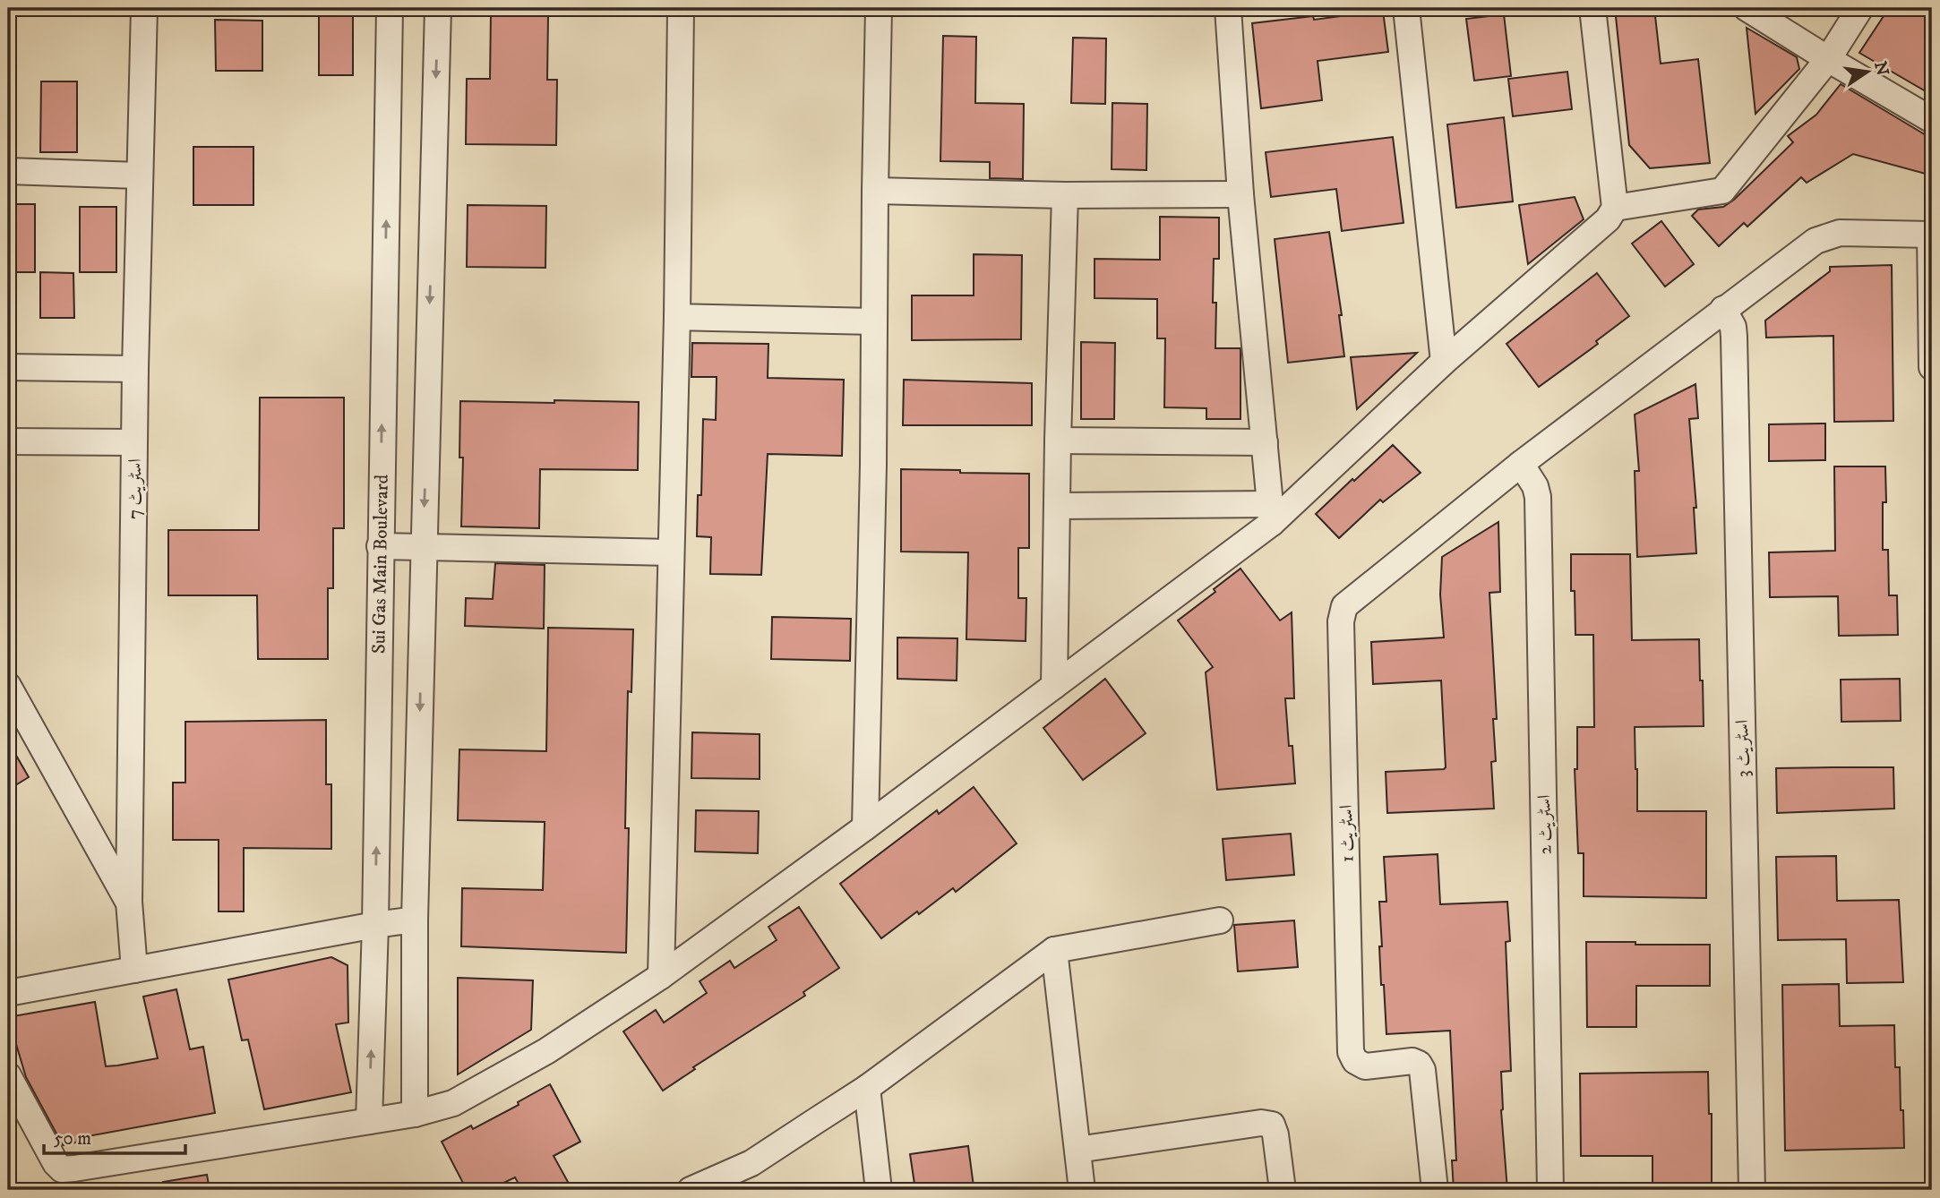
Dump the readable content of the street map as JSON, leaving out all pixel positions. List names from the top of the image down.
{
  "streets": {
    "street": [
      "اسٹریٹ 7",
      "Sui Gas Main Boulevard",
      "اسٹریٹ 3",
      "اسٹریٹ 2",
      "اسٹریٹ 1"
    ]
  },
  "crossings": [
    ["اسٹریٹ 2", "اسٹریٹ 1"]
  ],
  "scale_bar": "50 m",
  "north": "right"
}
